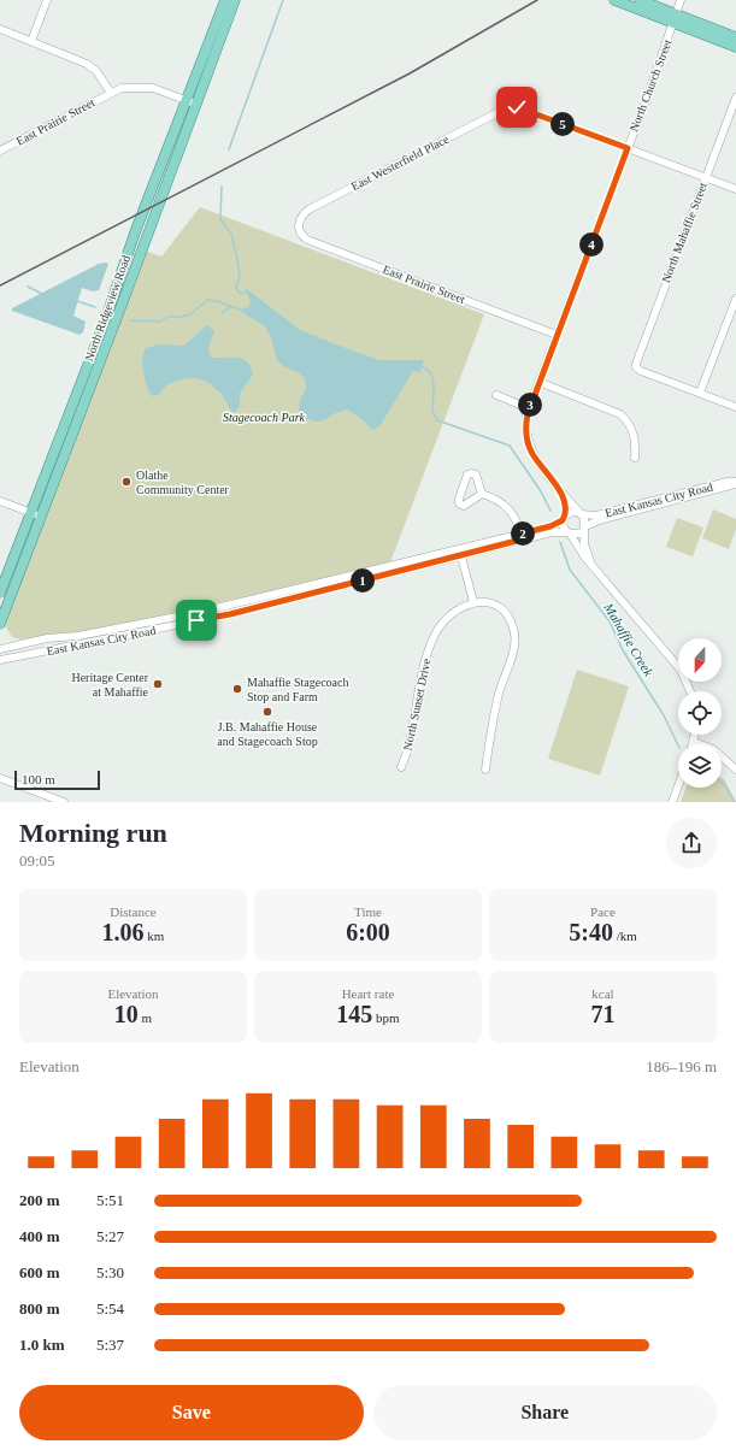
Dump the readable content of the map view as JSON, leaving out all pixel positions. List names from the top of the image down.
{
  "streets": {
    "main road": ["North Ridgeview Road"],
    "street": [
      "North Church Street",
      "East Prairie Street",
      "East Westerfield Place",
      "North Mahaffie Street",
      "East Kansas City Road",
      "North Sunset Drive"
    ]
  },
  "crossings": [
    ["North Church Street", "East Prairie Street"],
    ["North Church Street", "East Westerfield Place"],
    ["North Church Street", "East Kansas City Road"],
    ["East Prairie Street", "East Westerfield Place"],
    ["East Prairie Street", "North Ridgeview Road"]
  ],
  "water": ["Mahaffie Creek"],
  "parks": ["Stagecoach Park"],
  "places": [
    "Olathe Community Center",
    "Heritage Center at Mahaffie",
    "Mahaffie Stagecoach Stop and Farm",
    "J.B. Mahaffie House and Stagecoach Stop"
  ],
  "scale_bar": "100 m",
  "north": "bottom",
  "page": {
    "pins": [
      "5",
      "4",
      "3",
      "2",
      "1"
    ],
    "scale": "100 m",
    "heading": ["Morning run", "09:05"],
    "stats": [
      ["Distance", "1.06 km"],
      ["Time", "6:00"],
      ["Pace", "5:40 /km"],
      ["Elevation", "10 m"],
      ["Heart rate", "145 bpm"],
      ["kcal", "71"]
    ],
    "chart": ["Elevation", "186–196 m"],
    "list": [
      {
        "name": "200 m",
        "note": "5:51"
      },
      {
        "name": "400 m",
        "note": "5:27"
      },
      {
        "name": "600 m",
        "note": "5:30"
      },
      {
        "name": "800 m",
        "note": "5:54"
      },
      {
        "name": "1.0 km",
        "note": "5:37"
      }
    ],
    "buttons": ["Save", "Share"]
  }
}
